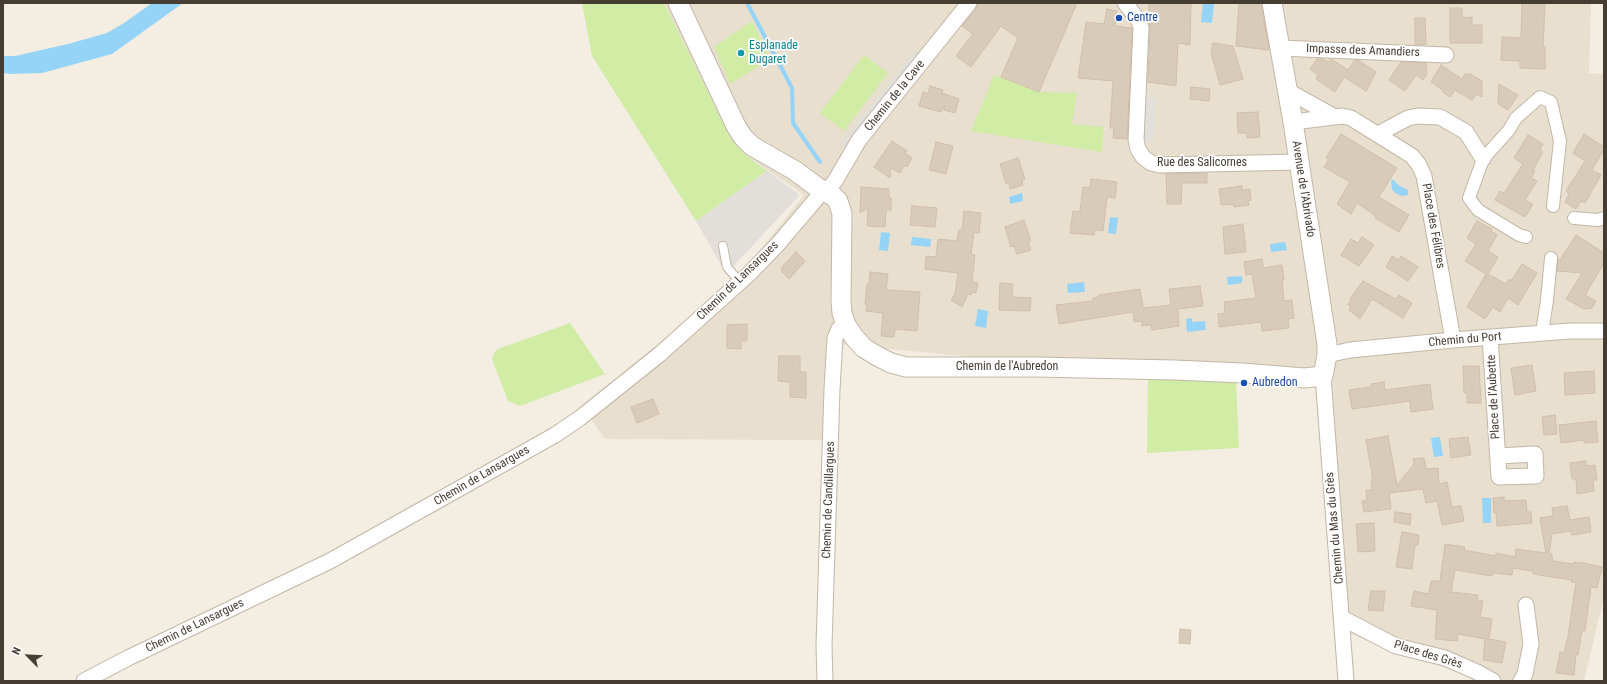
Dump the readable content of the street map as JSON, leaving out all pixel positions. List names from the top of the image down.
{
  "streets": {
    "street": [
      "Impasse des Amandiers",
      "Chemin de la Cave",
      "Rue des Salicornes",
      "Avenue de l'Abrivado",
      "Place des Félibres",
      "Chemin de Lansargues",
      "Chemin du Port",
      "Chemin de l'Aubredon",
      "Place de l'Aubette",
      "Chemin de Candillargues",
      "Chemin du Mas du Grès",
      "Place des Grès"
    ]
  },
  "crossings": [
    ["Impasse des Amandiers", "Avenue de l'Abrivado"],
    ["Chemin de la Cave", "Chemin de Lansargues"],
    ["Chemin de la Cave", "Chemin de l'Aubredon"],
    ["Rue des Salicornes", "Avenue de l'Abrivado"],
    ["Avenue de l'Abrivado", "Place des Félibres"],
    ["Avenue de l'Abrivado", "Chemin du Port"],
    ["Avenue de l'Abrivado", "Chemin de l'Aubredon"],
    ["Avenue de l'Abrivado", "Chemin du Mas du Grès"],
    ["Place des Félibres", "Chemin du Port"],
    ["Chemin de Lansargues", "Chemin de l'Aubredon"],
    ["Chemin du Port", "Place de l'Aubette"],
    ["Chemin de l'Aubredon", "Chemin de Candillargues"],
    ["Chemin de l'Aubredon", "Chemin du Mas du Grès"],
    ["Chemin du Mas du Grès", "Place des Grès"]
  ],
  "places": ["Centre", "Esplanade Dugaret", "Aubredon"],
  "north": "top left"
}
